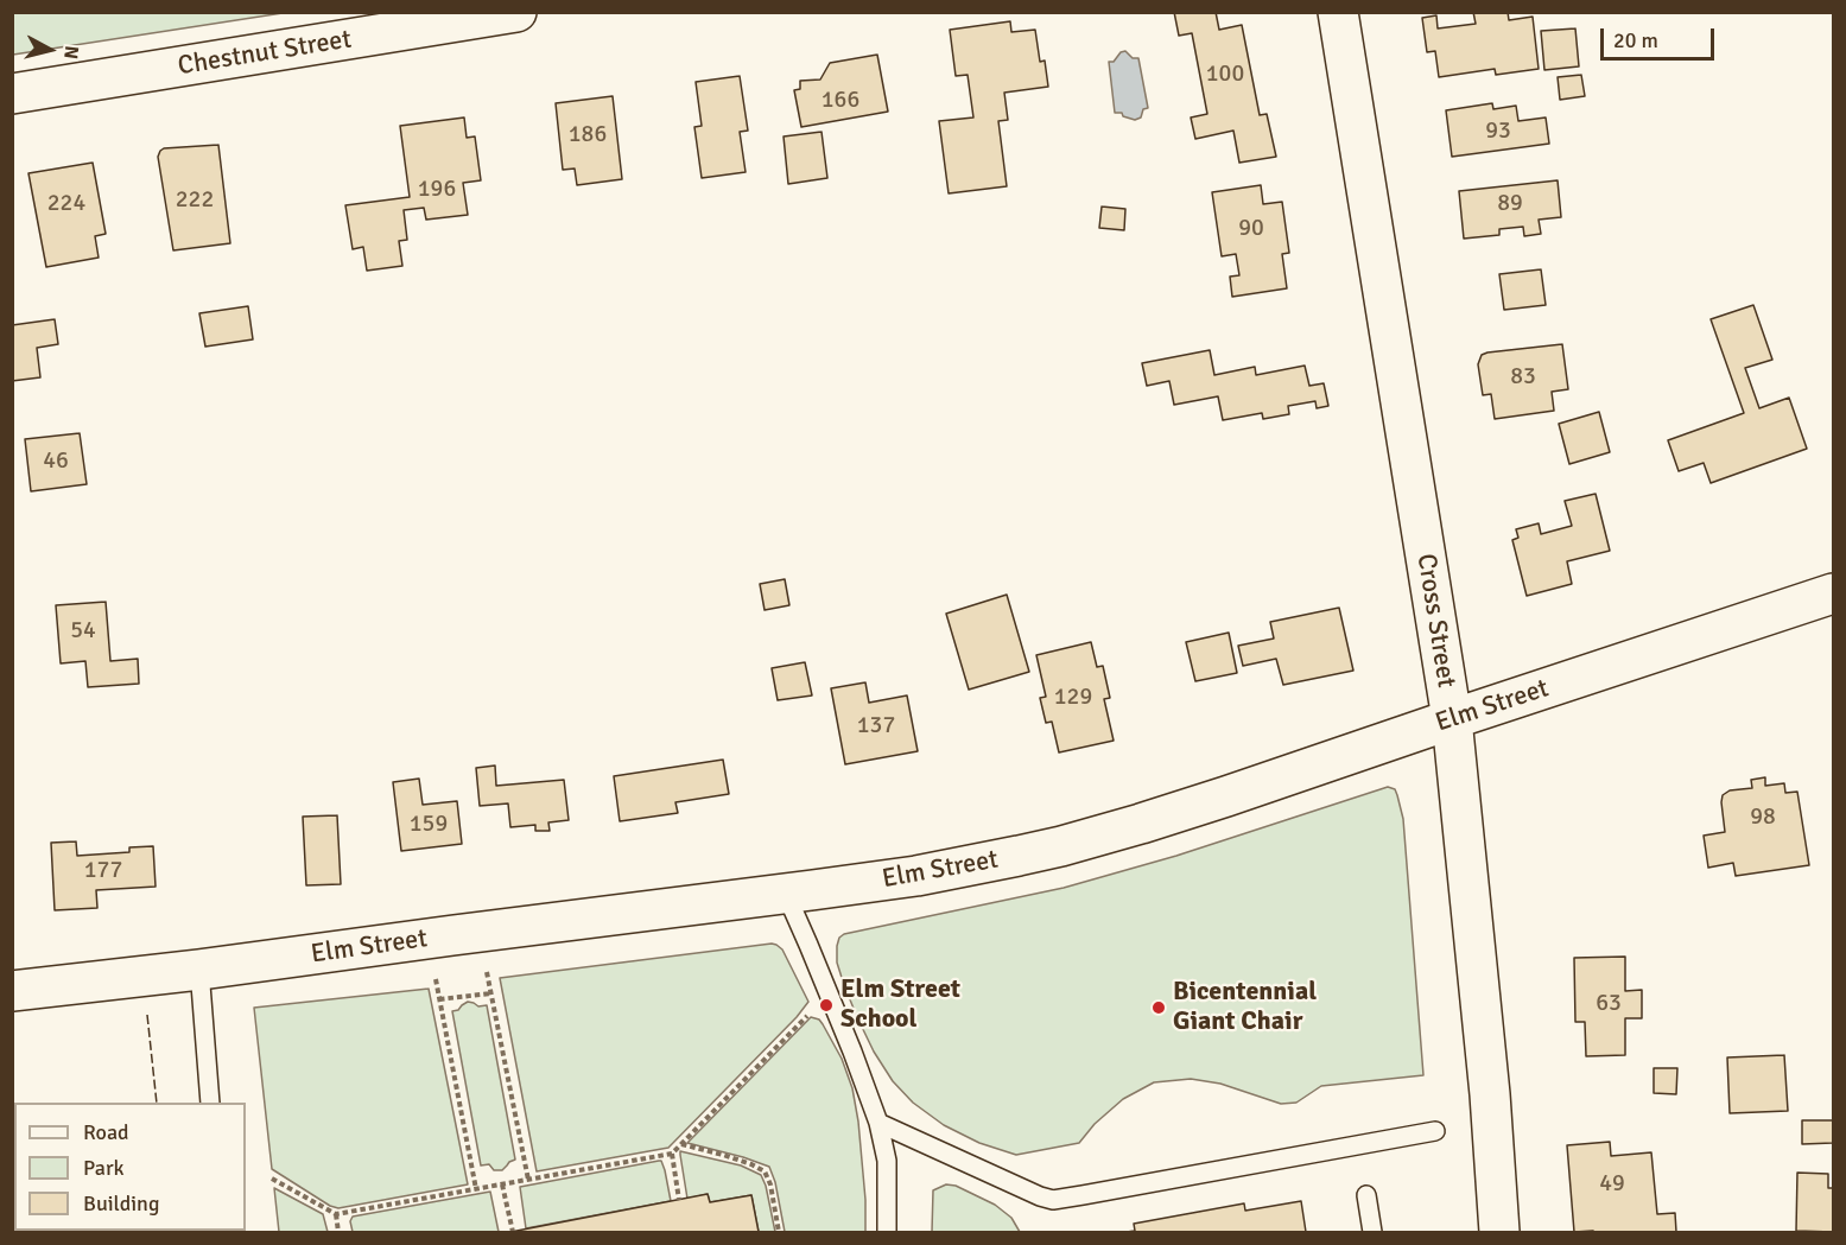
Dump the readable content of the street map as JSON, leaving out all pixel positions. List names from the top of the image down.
{
  "streets": {
    "street": ["Chestnut Street", "Cross Street", "Elm Street"]
  },
  "crossings": [
    ["Cross Street", "Elm Street"]
  ],
  "places": ["Elm Street School", "Bicentennial Giant Chair"],
  "house_numbers": [
    "100",
    "166",
    "93",
    "186",
    "196",
    "222",
    "224",
    "89",
    "90",
    "83",
    "46",
    "54",
    "129",
    "137",
    "98",
    "159",
    "177",
    "63",
    "49"
  ],
  "legend": ["Road", "Park", "Building"],
  "scale_bar": "20 m",
  "north": "right"
}
